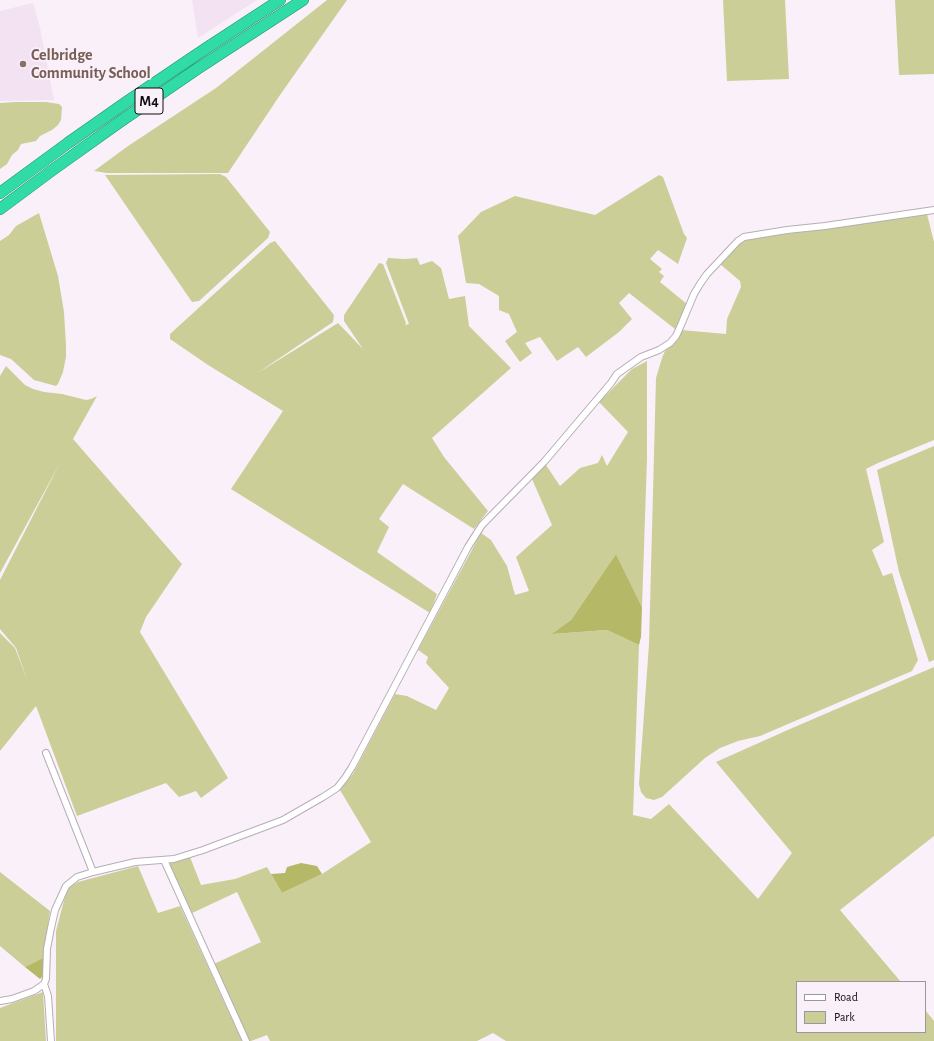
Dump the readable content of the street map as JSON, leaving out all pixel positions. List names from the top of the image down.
{
  "streets": {
    "highway": ["M4"]
  },
  "places": ["Celbridge Community School"],
  "legend": ["Road", "Park"]
}
